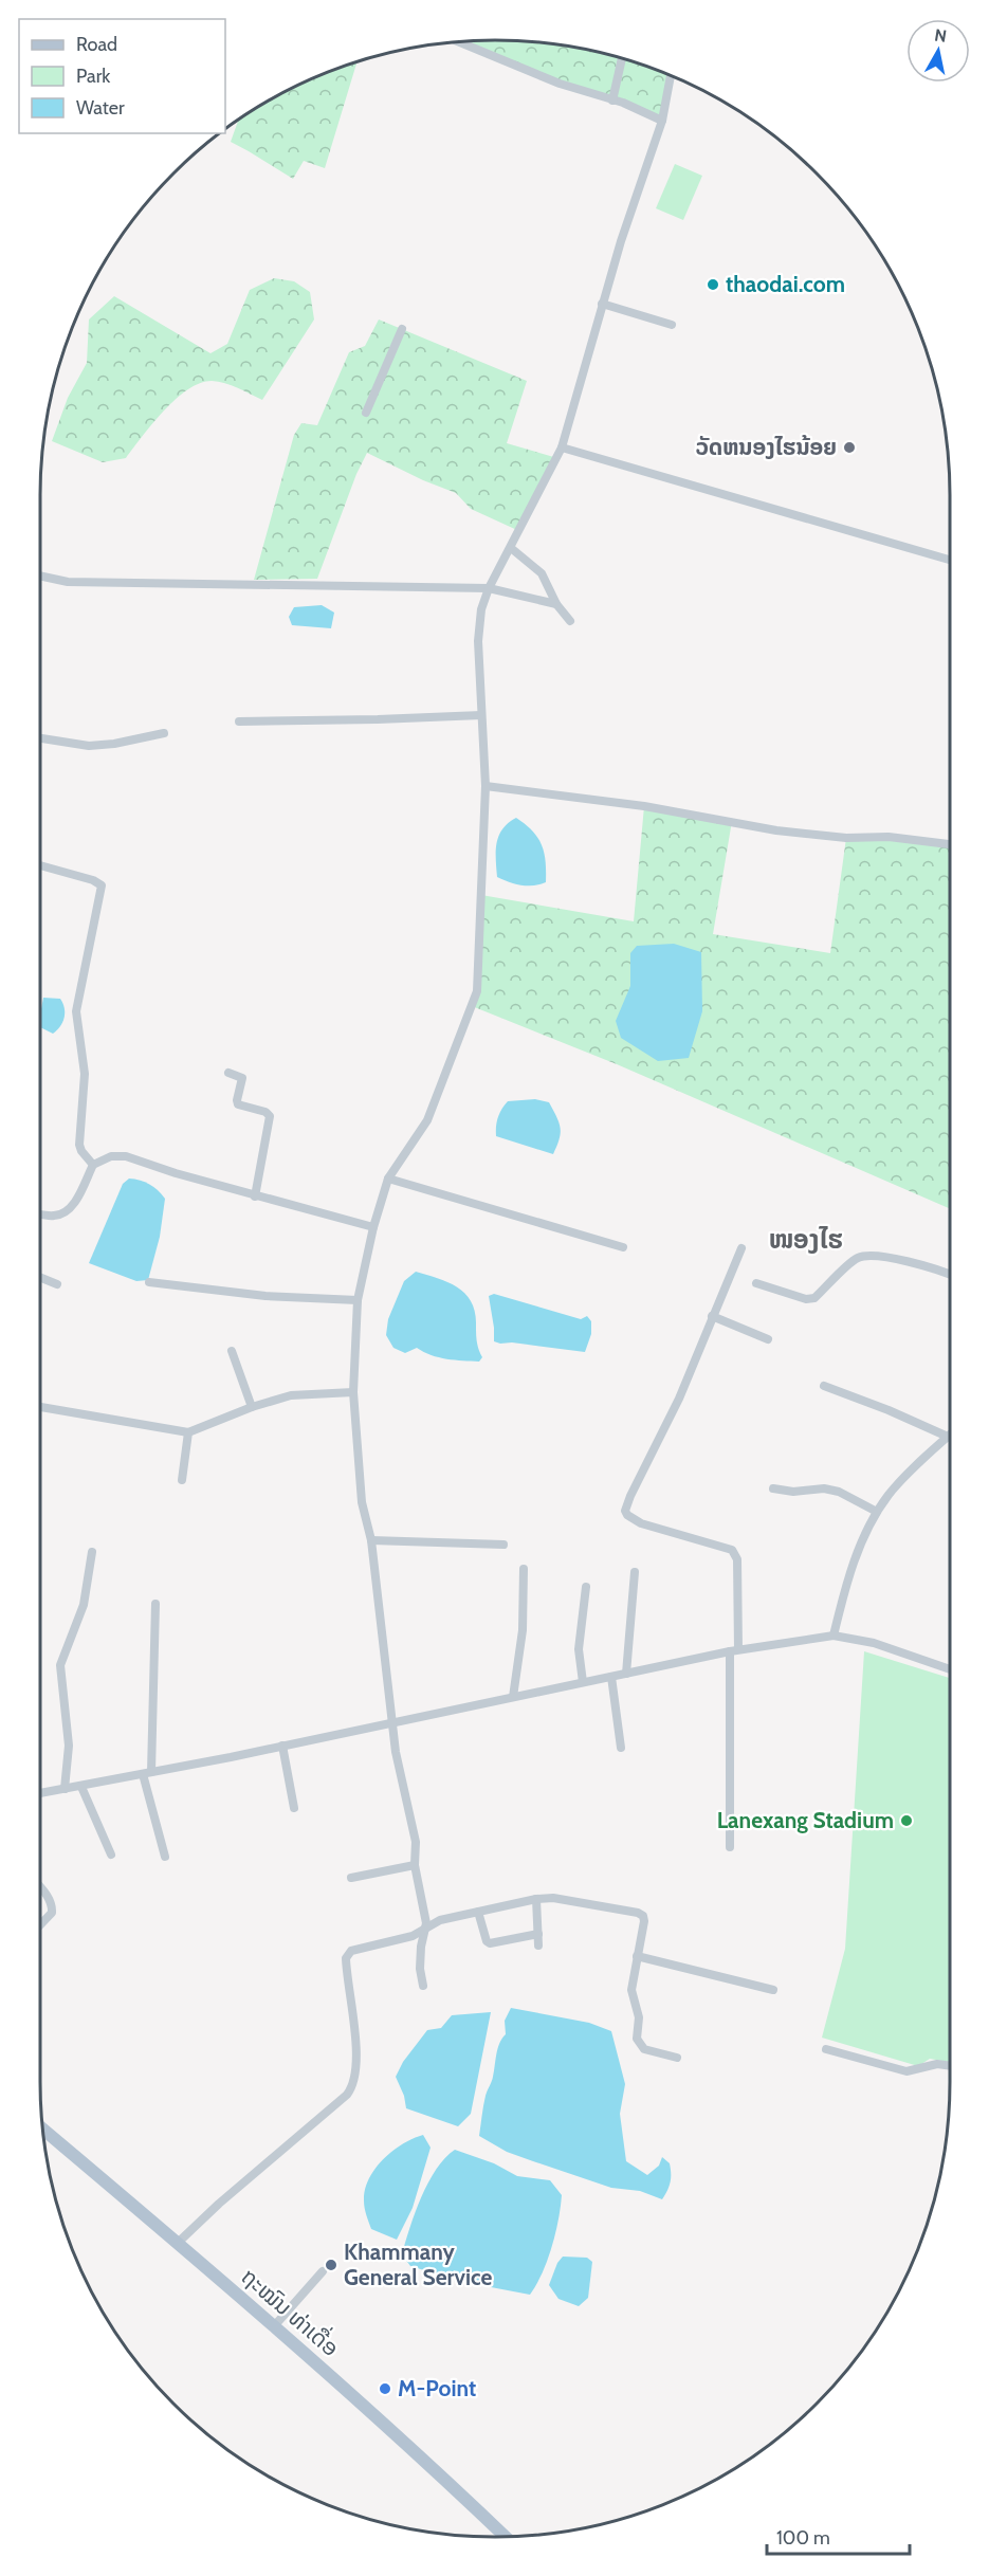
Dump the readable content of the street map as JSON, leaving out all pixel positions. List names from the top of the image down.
{
  "streets": {
    "main road": ["ຖະໝົນ ທ່າເດື່ອ"]
  },
  "districts": ["ໜອງໄຮ"],
  "places": [
    "thaodai.com",
    "ວັດຫນອງໄຮນ້ອຍ",
    "Lanexang Stadium",
    "Khammany General Service",
    "M-Point"
  ],
  "legend": ["Road", "Park", "Water"],
  "scale_bar": "100 m",
  "north": "top"
}
